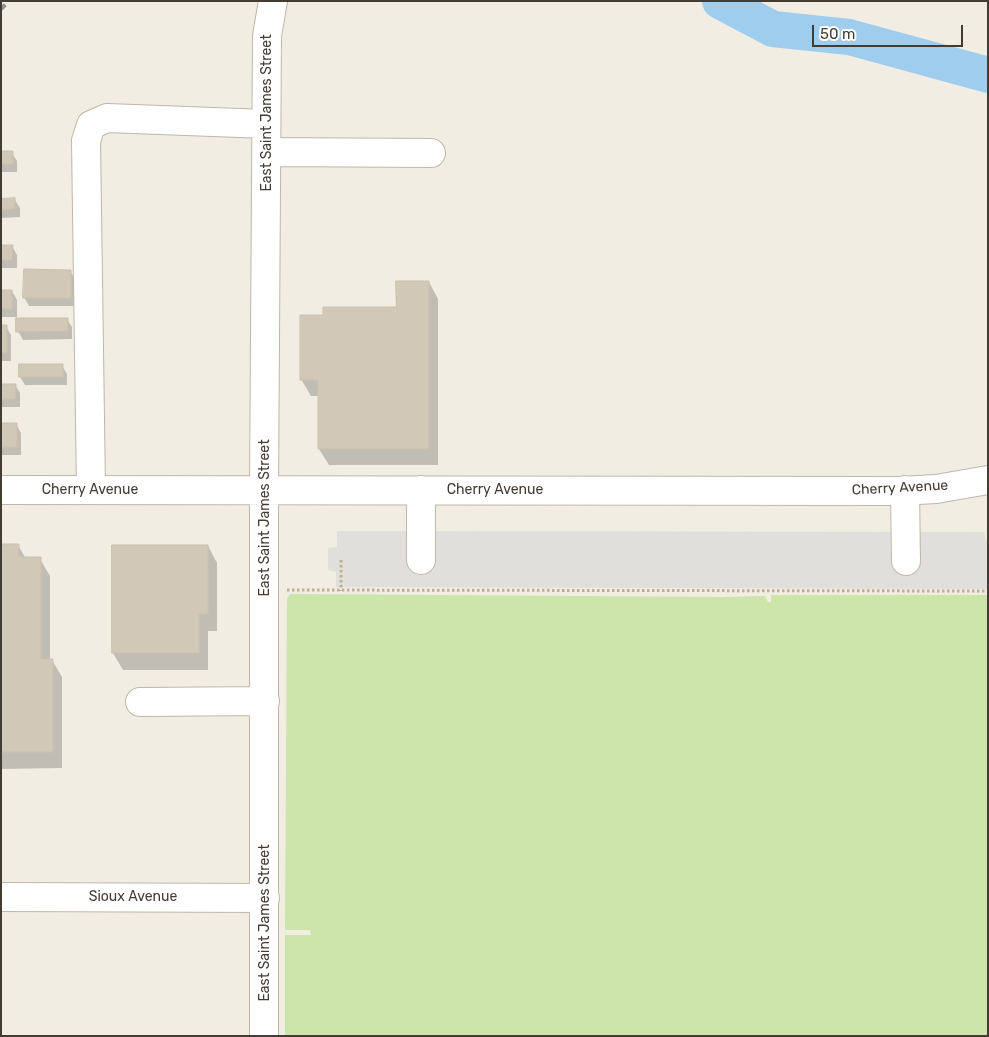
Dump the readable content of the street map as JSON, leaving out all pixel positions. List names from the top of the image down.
{
  "streets": {
    "street": ["East Saint James Street", "Cherry Avenue", "Sioux Avenue"]
  },
  "crossings": [
    ["East Saint James Street", "Cherry Avenue"],
    ["East Saint James Street", "Sioux Avenue"]
  ],
  "scale_bar": "50 m"
}
